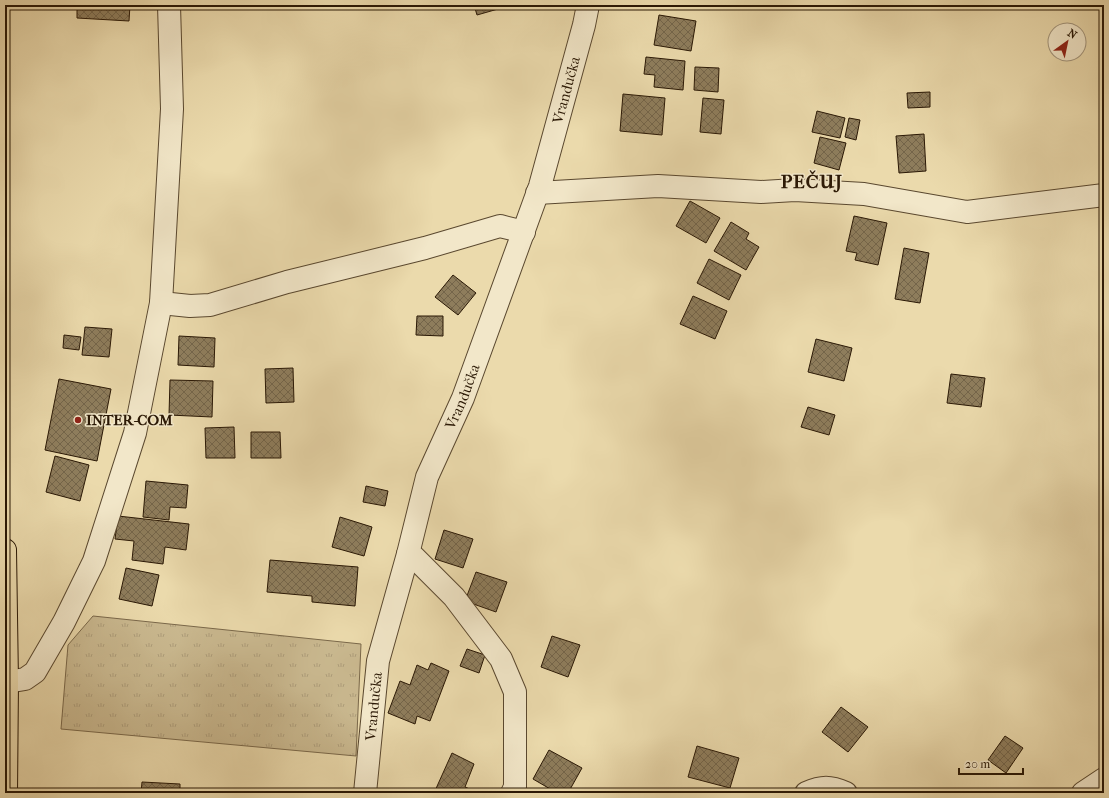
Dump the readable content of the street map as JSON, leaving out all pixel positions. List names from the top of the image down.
{
  "streets": {
    "street": ["Vrandučka"]
  },
  "districts": ["PEČUJ"],
  "places": ["INTER-COM"],
  "scale_bar": "20 m",
  "north": "top right"
}
